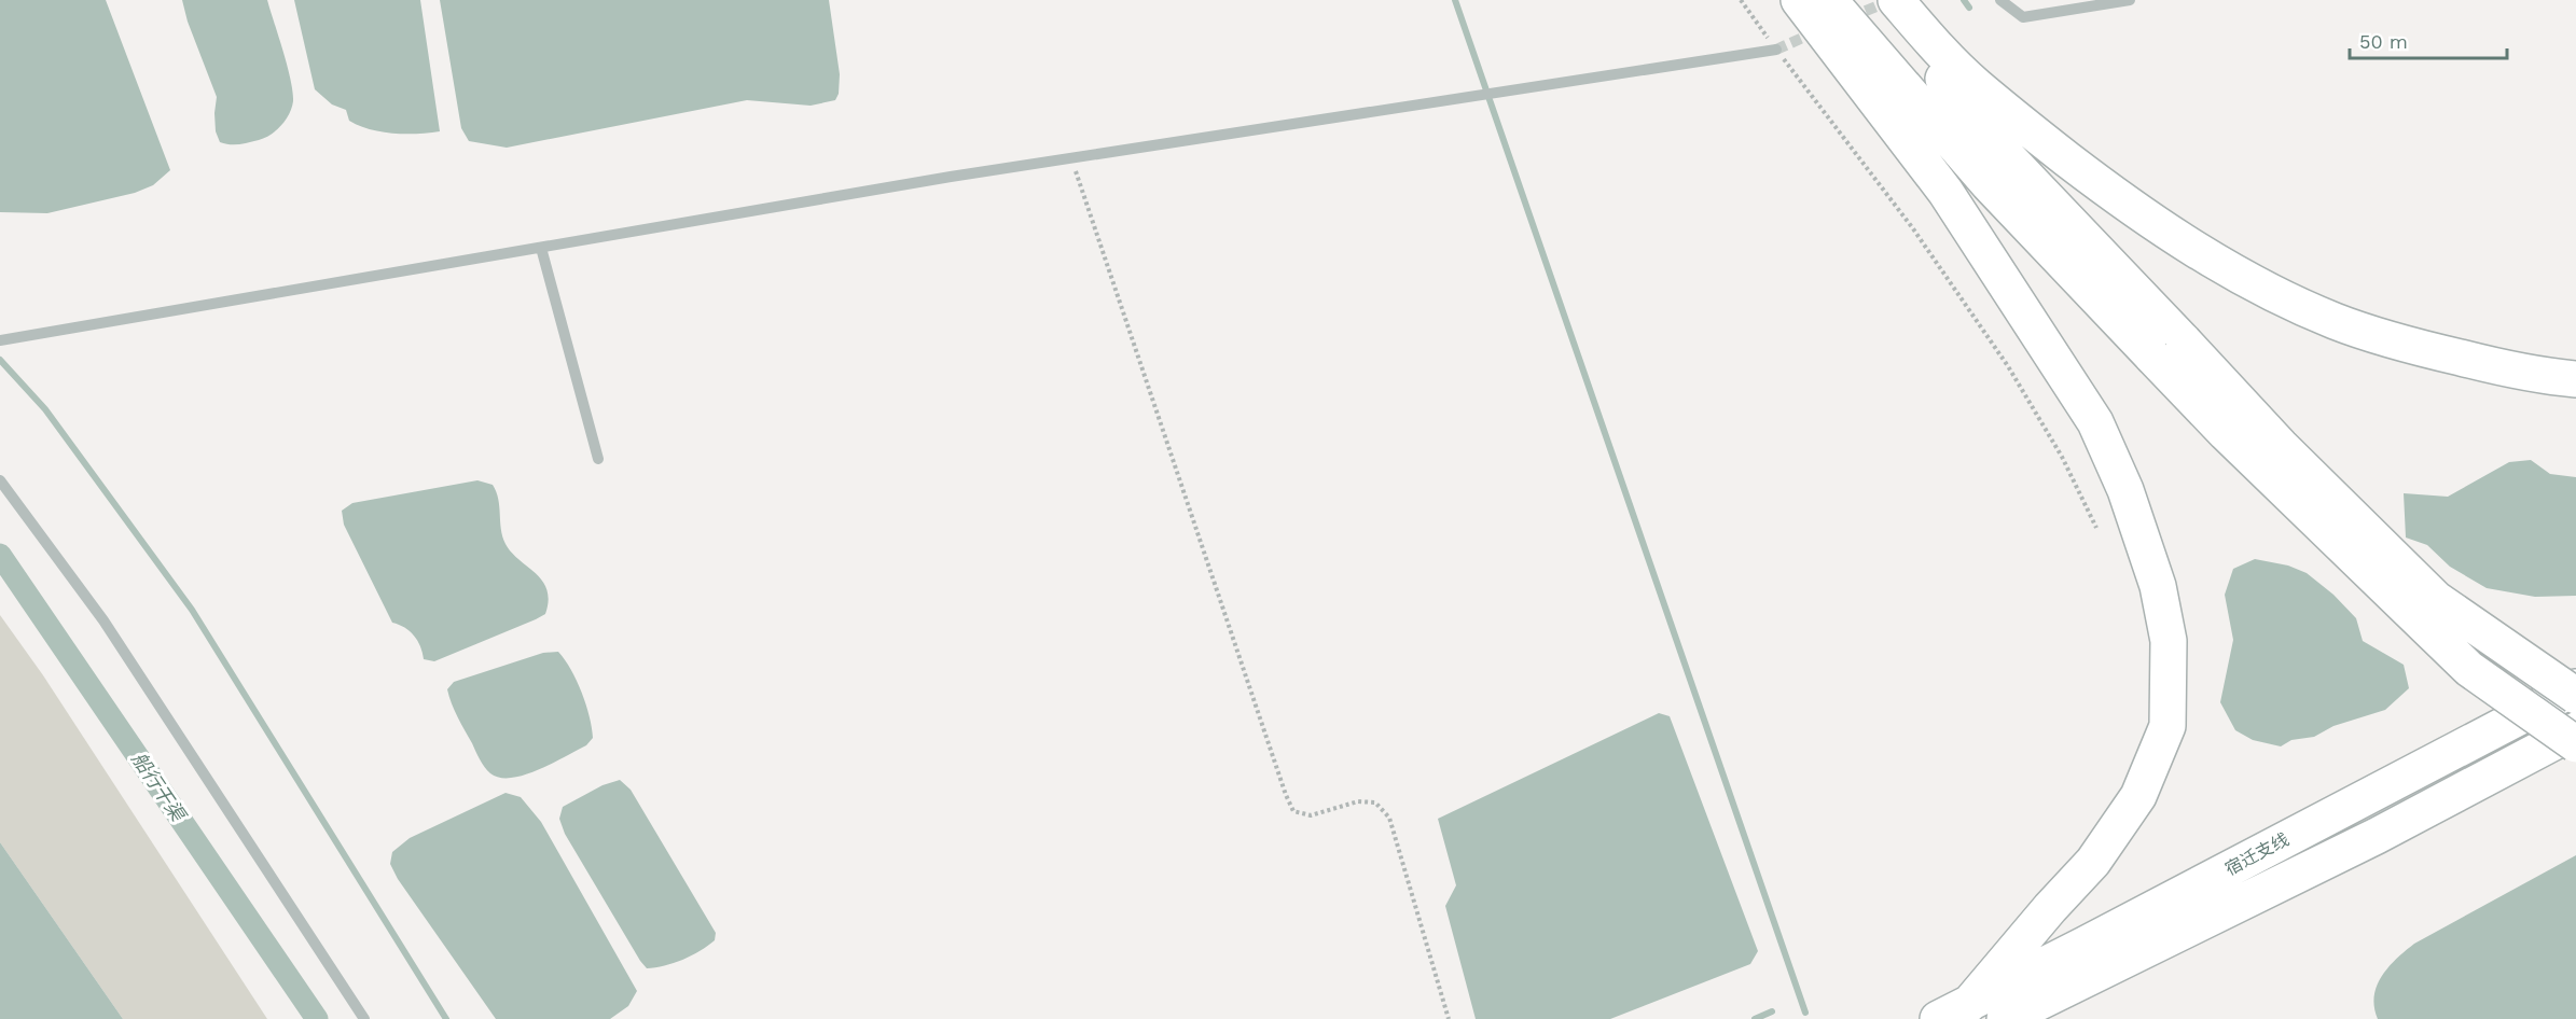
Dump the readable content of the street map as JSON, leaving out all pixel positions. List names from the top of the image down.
{
  "streets": {
    "highway": ["宿迁支线"]
  },
  "water": ["船行干渠"],
  "scale_bar": "50 m"
}
